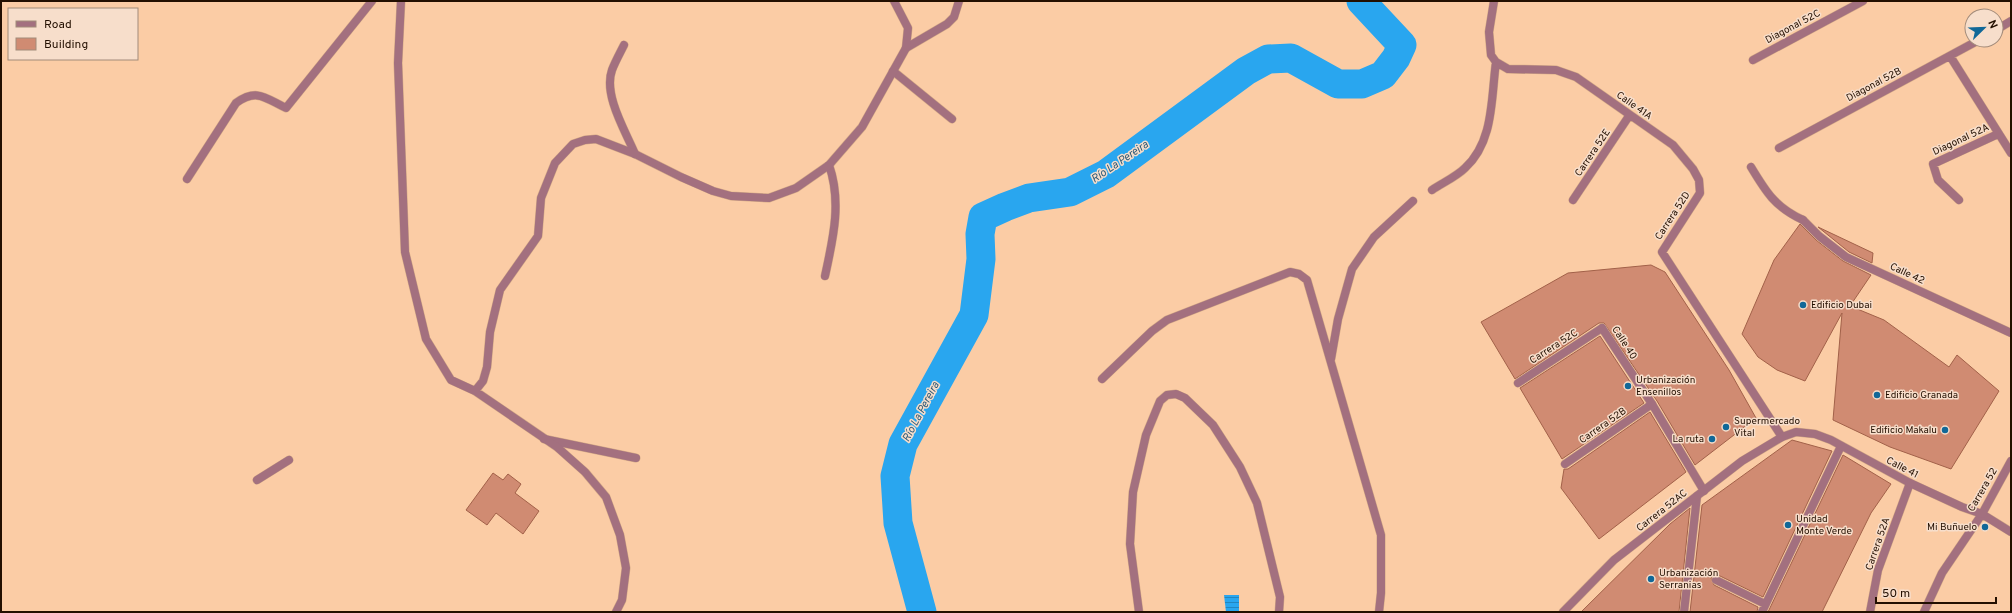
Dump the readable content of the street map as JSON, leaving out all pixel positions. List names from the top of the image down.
{
  "streets": {
    "street": [
      "Diagonal 52C",
      "Diagonal 52B",
      "Calle 41A",
      "Diagonal 52A",
      "Carrera 52E",
      "Carrera 52D",
      "Calle 42",
      "Calle 40",
      "Carrera 52C",
      "Carrera 52B",
      "Calle 41",
      "Carrera 52",
      "Carrera 52AC",
      "Carrera 52A"
    ]
  },
  "crossings": [
    ["Calle 41A", "Carrera 52E"],
    ["Calle 41A", "Carrera 52D"],
    ["Carrera 52D", "Calle 41"],
    ["Carrera 52D", "Carrera 52AC"],
    ["Calle 40", "Carrera 52C"],
    ["Calle 40", "Carrera 52B"],
    ["Calle 40", "Carrera 52AC"],
    ["Calle 41", "Carrera 52"],
    ["Calle 41", "Carrera 52AC"],
    ["Calle 41", "Carrera 52A"]
  ],
  "water": ["Río La Pereira"],
  "places": [
    "Edificio Dubai",
    "Urbanización Ensenillos",
    "Edificio Granada",
    "Supermercado Vital",
    "Edificio Makalu",
    "La ruta",
    "Unidad Monte Verde",
    "Mi Buñuelo",
    "Urbanización Serranias"
  ],
  "legend": ["Road", "Building"],
  "scale_bar": "50 m",
  "north": "top right"
}
